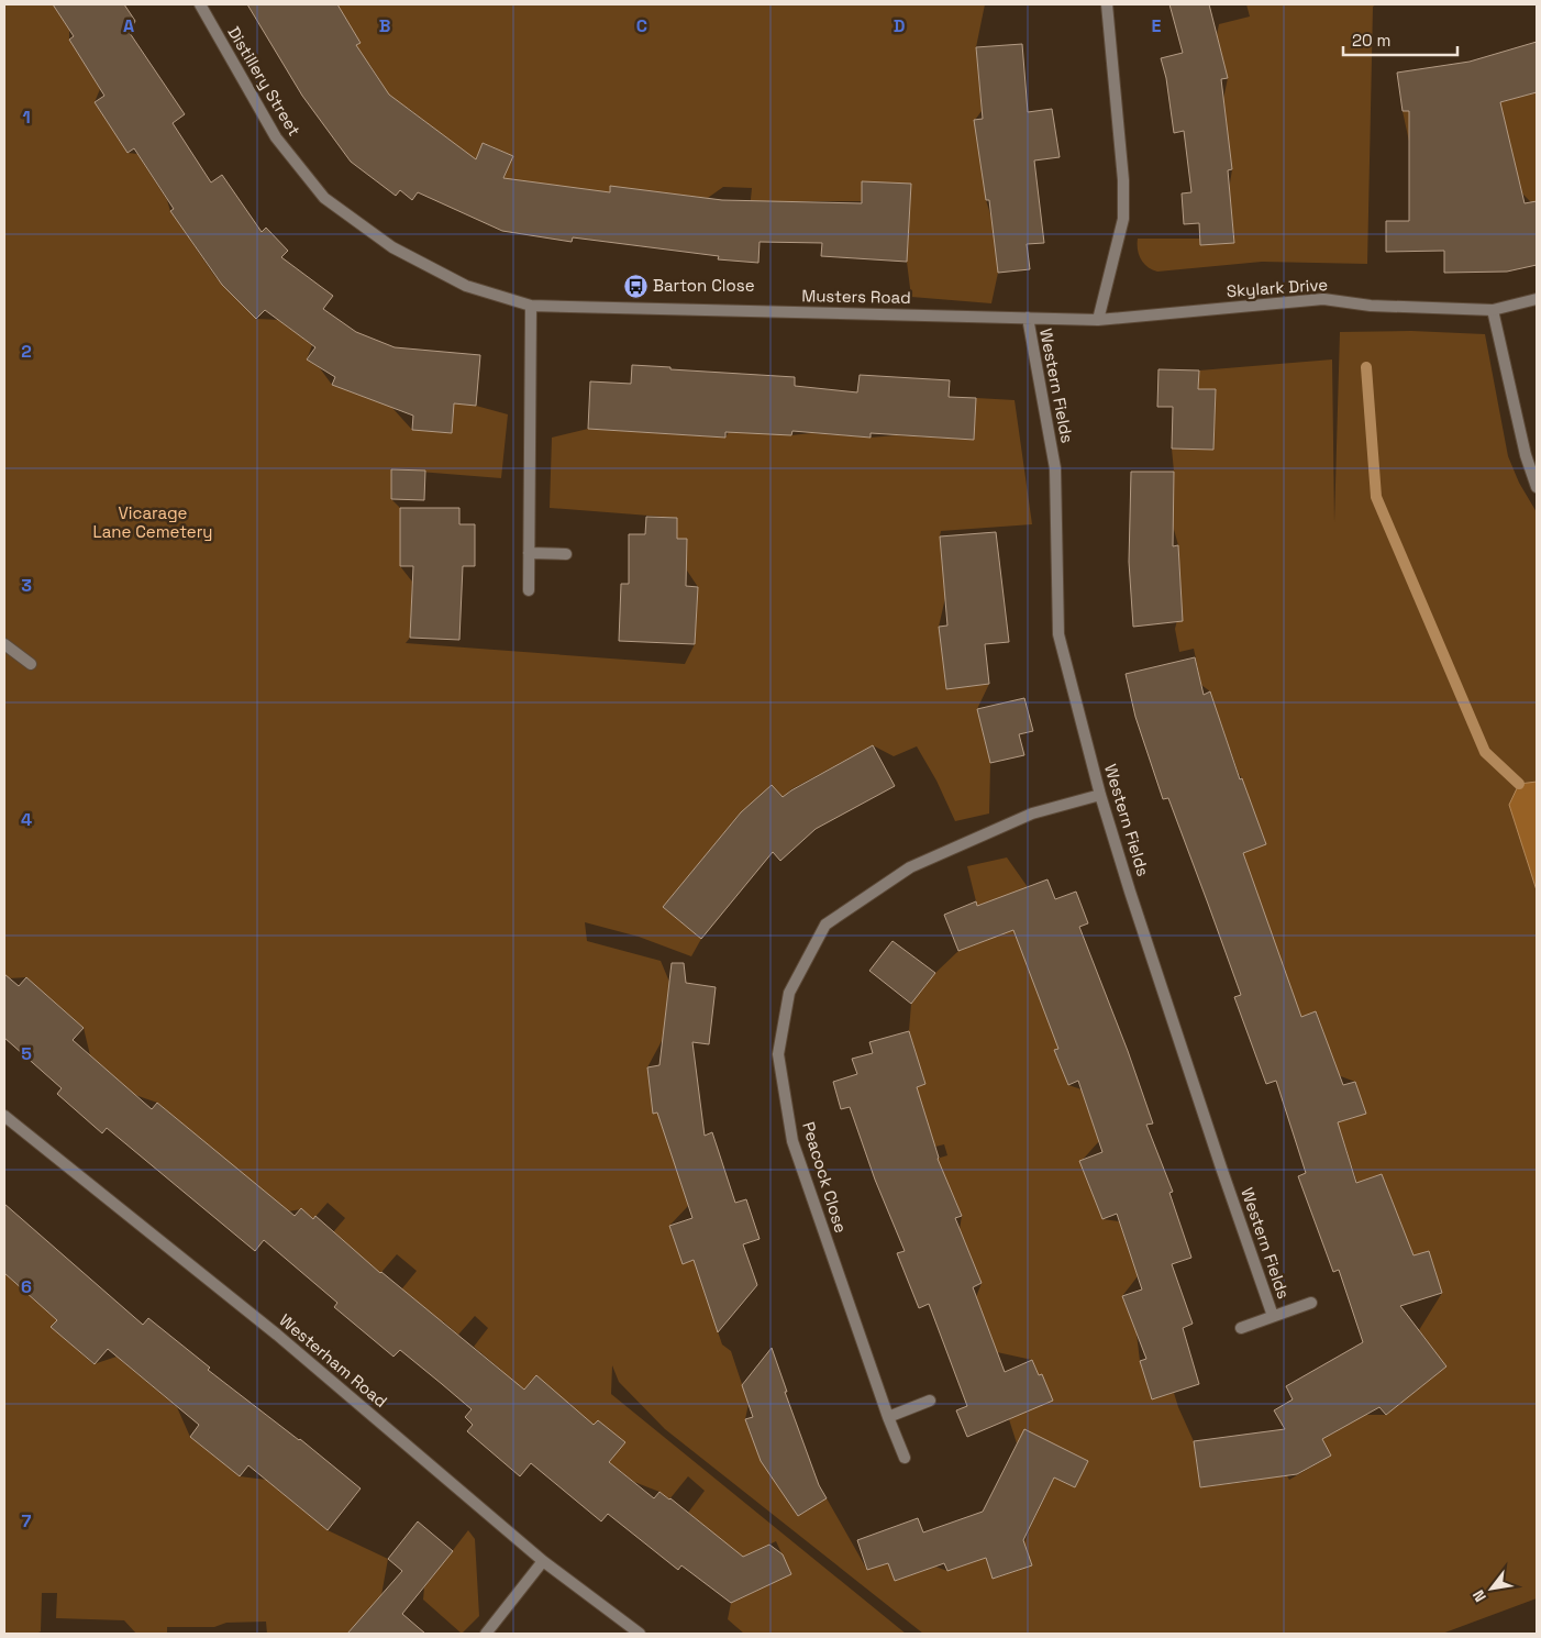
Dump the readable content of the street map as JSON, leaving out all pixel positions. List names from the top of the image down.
{
  "streets": {
    "street": [
      "Distillery Street",
      "Skylark Drive",
      "Musters Road",
      "Western Fields",
      "Peacock Close",
      "Westerham Road"
    ]
  },
  "crossings": [
    ["Distillery Street", "Musters Road"],
    ["Skylark Drive", "Musters Road"],
    ["Musters Road", "Western Fields"],
    ["Western Fields", "Peacock Close"]
  ],
  "parks": ["Vicarage Lane Cemetery"],
  "places": {
    "bus stop": ["Barton Close"]
  },
  "scale_bar": "20 m",
  "north": "bottom left",
  "grid": {
    "columns": [
      "A",
      "B",
      "C",
      "D",
      "E"
    ],
    "rows": [
      "1",
      "2",
      "3",
      "4",
      "5",
      "6",
      "7"
    ]
  }
}
